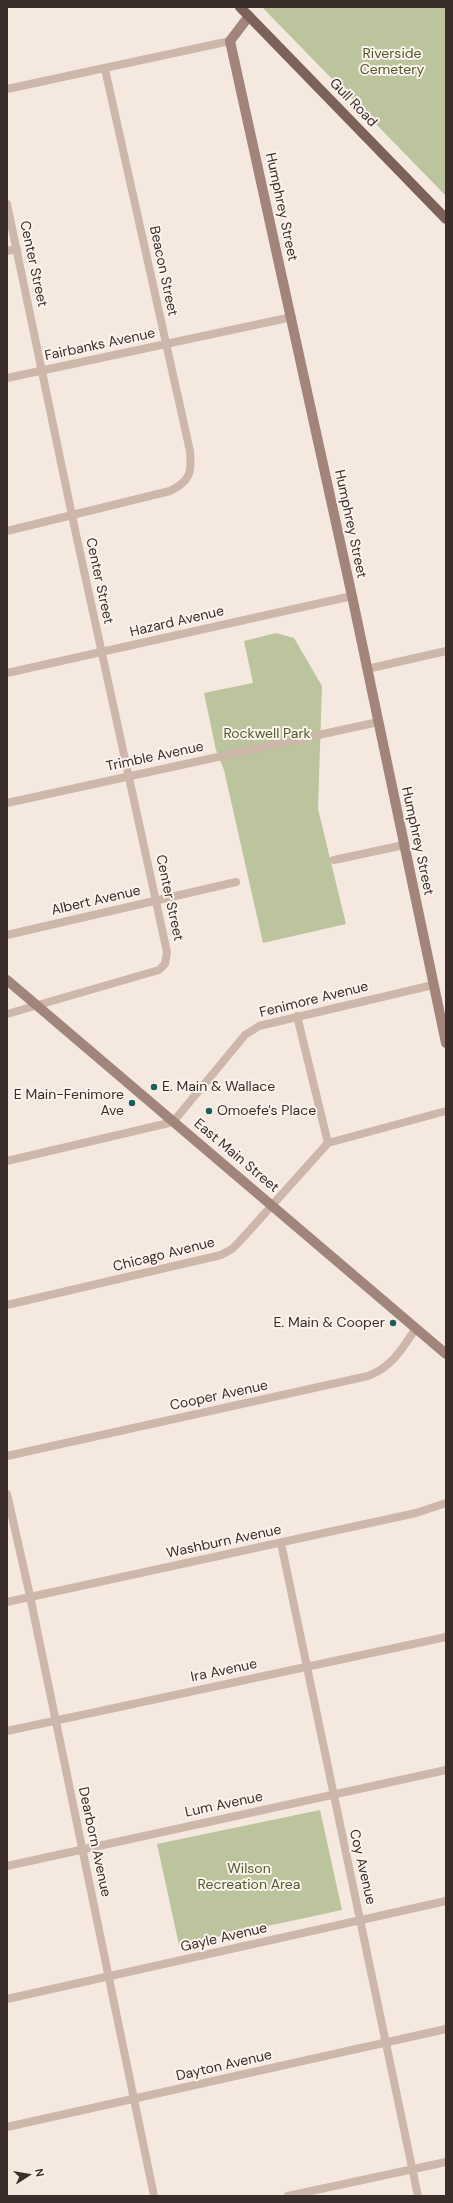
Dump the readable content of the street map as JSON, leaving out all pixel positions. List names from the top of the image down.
{
  "streets": {
    "main road": ["Gull Road"],
    "street": [
      "Humphrey Street",
      "Center Street",
      "Beacon Street",
      "Fairbanks Avenue",
      "Hazard Avenue",
      "Trimble Avenue",
      "Albert Avenue",
      "Fenimore Avenue",
      "East Main Street",
      "Chicago Avenue",
      "Cooper Avenue",
      "Washburn Avenue",
      "Ira Avenue",
      "Lum Avenue",
      "Dearborn Avenue",
      "Coy Avenue",
      "Gayle Avenue",
      "Dayton Avenue"
    ]
  },
  "crossings": [
    ["Humphrey Street", "Fairbanks Avenue"],
    ["Humphrey Street", "Hazard Avenue"],
    ["Humphrey Street", "Trimble Avenue"],
    ["Humphrey Street", "Fenimore Avenue"],
    ["Center Street", "Beacon Street"],
    ["Center Street", "Fairbanks Avenue"],
    ["Center Street", "Hazard Avenue"],
    ["Center Street", "Trimble Avenue"],
    ["Center Street", "Albert Avenue"],
    ["Center Street", "East Main Street"],
    ["Beacon Street", "Fairbanks Avenue"],
    ["Fenimore Avenue", "East Main Street"],
    ["East Main Street", "Chicago Avenue"],
    ["East Main Street", "Cooper Avenue"],
    ["Washburn Avenue", "Dearborn Avenue"],
    ["Washburn Avenue", "Coy Avenue"],
    ["Ira Avenue", "Dearborn Avenue"],
    ["Ira Avenue", "Coy Avenue"],
    ["Lum Avenue", "Dearborn Avenue"],
    ["Lum Avenue", "Coy Avenue"],
    ["Dearborn Avenue", "Gayle Avenue"],
    ["Dearborn Avenue", "Dayton Avenue"],
    ["Coy Avenue", "Gayle Avenue"],
    ["Coy Avenue", "Dayton Avenue"]
  ],
  "parks": ["Riverside Cemetery", "Rockwell Park", "Wilson Recreation Area"],
  "places": [
    "E. Main & Wallace",
    "E Main-Fenimore Ave",
    "Omoefe's Place",
    "E. Main & Cooper"
  ],
  "north": "right"
}
